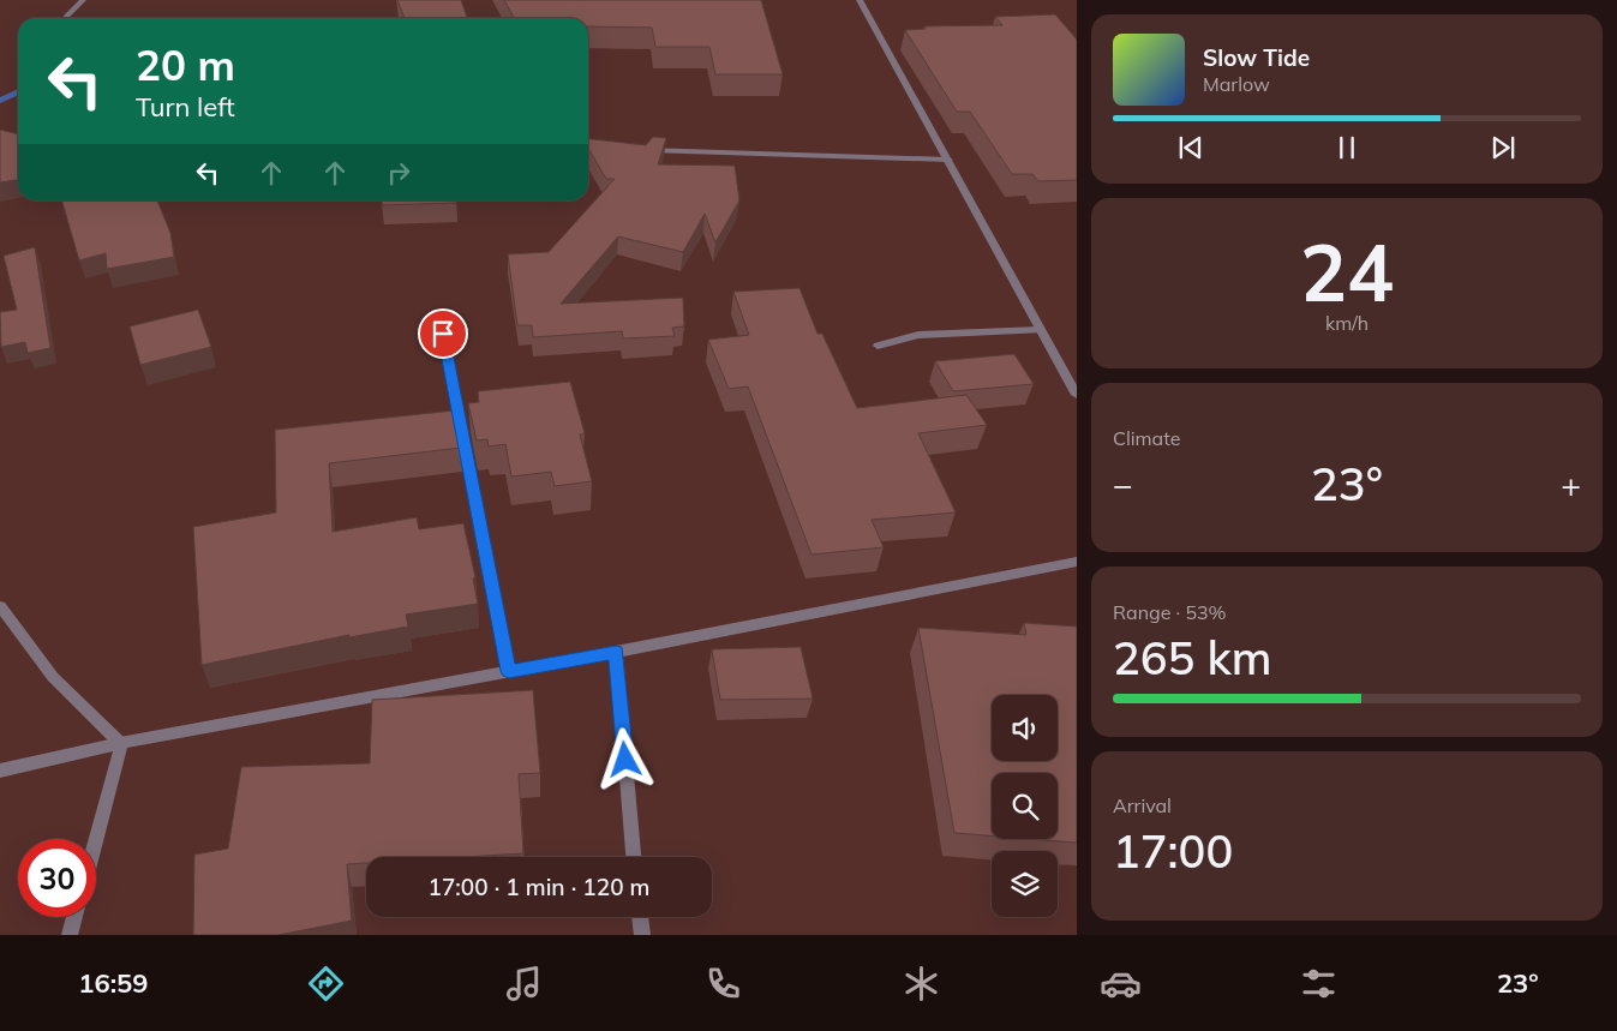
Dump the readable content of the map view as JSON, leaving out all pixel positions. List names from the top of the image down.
{
  "page": {
    "turn": ["20 m", "Turn left"],
    "song": ["Slow Tide", "Marlow"],
    "tile": [
      ["24", "km/h"],
      "Climate",
      ["Range · 53%", "265 km"],
      ["Arrival", "17:00"]
    ],
    "heat": ["−", "23°", "+"],
    "limit": "30",
    "trip": "17:00 · 1 min · 120 m",
    "tabs": ["16:59", "23°"]
  }
}
